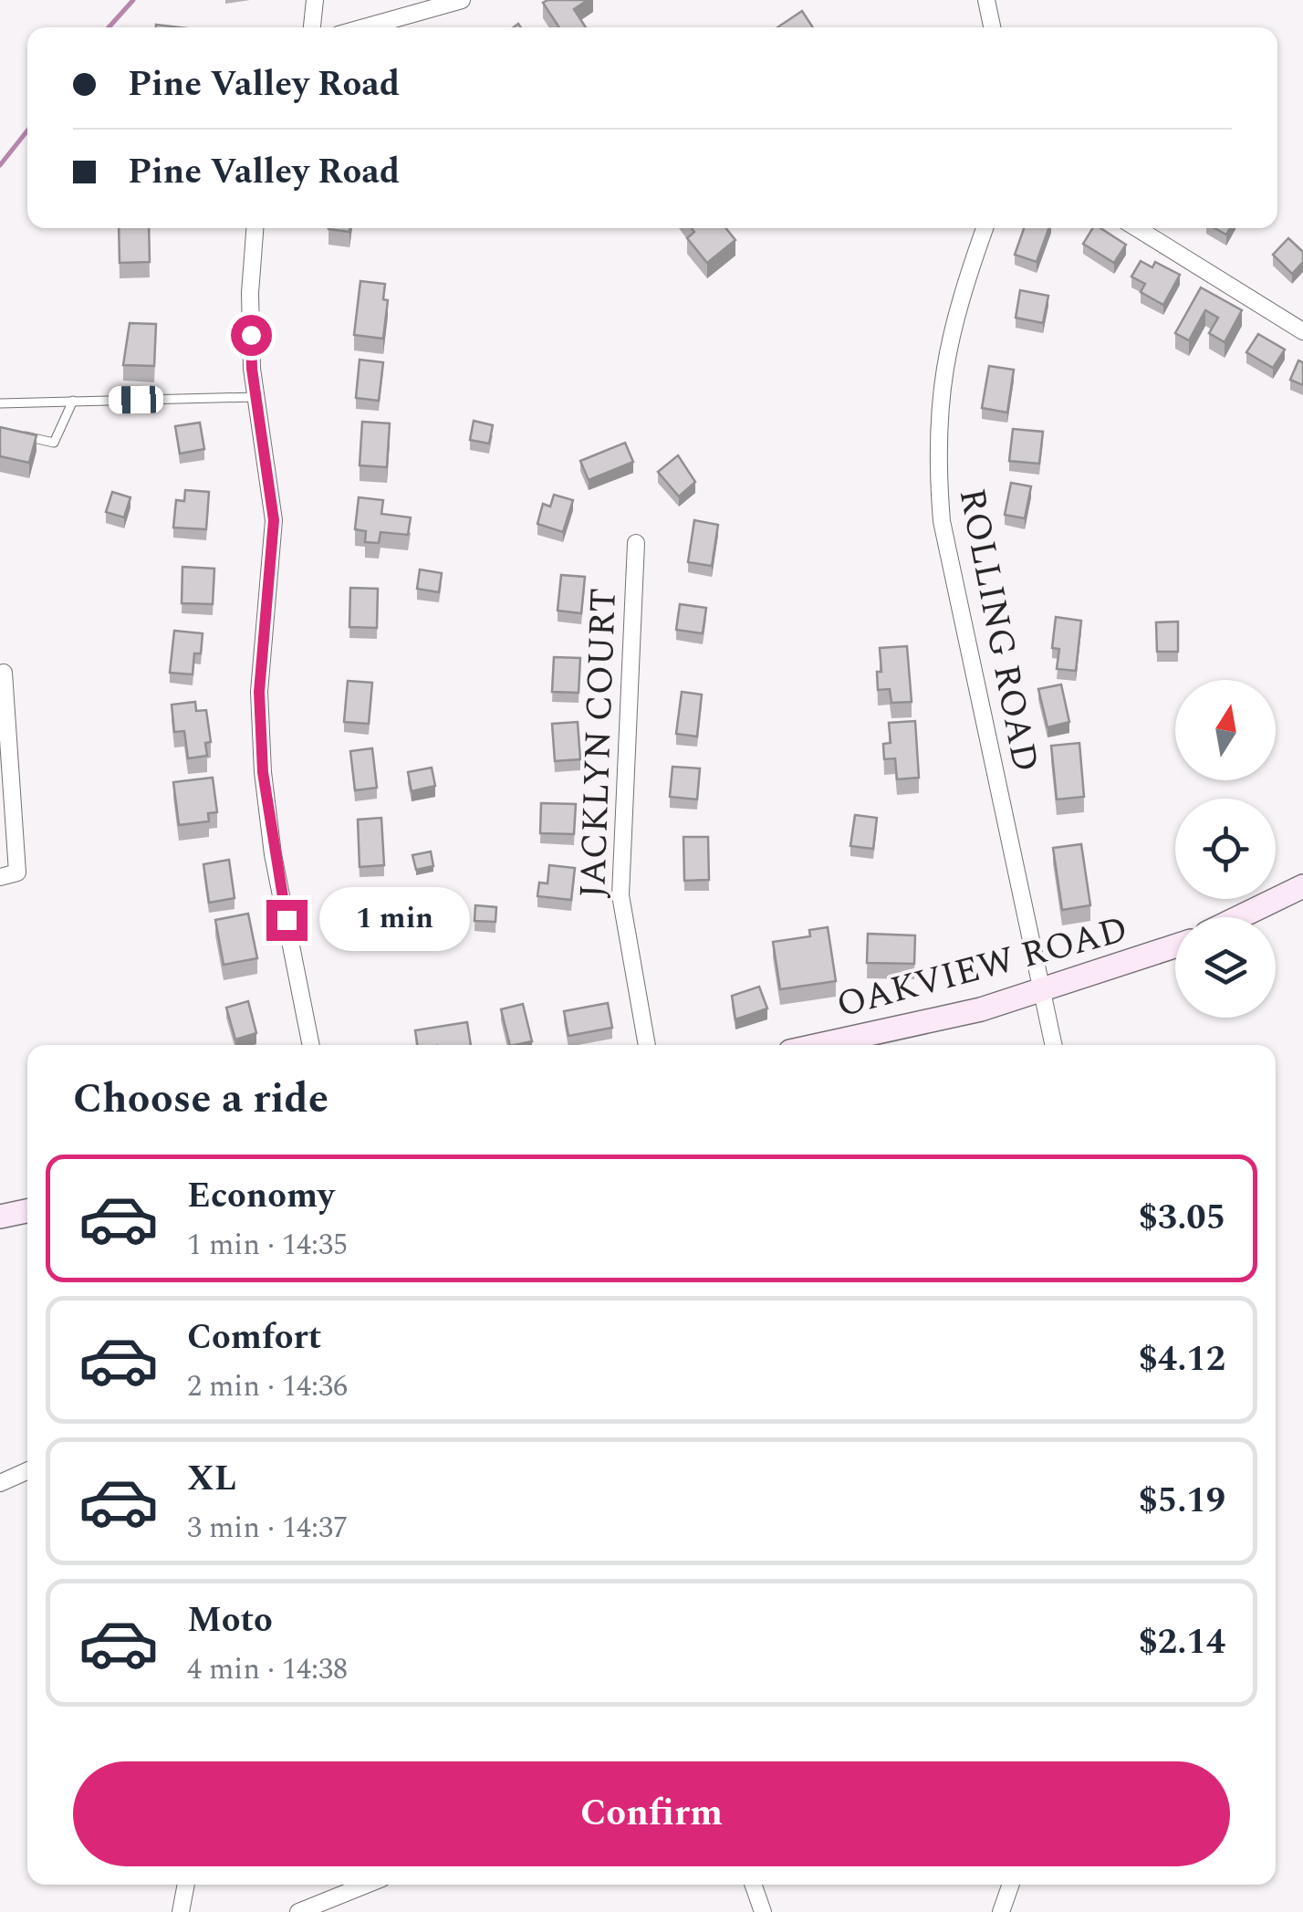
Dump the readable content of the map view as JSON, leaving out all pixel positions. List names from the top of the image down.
{
  "streets": {
    "street": ["ROLLING ROAD", "JACKLYN COURT", "OAKVIEW ROAD"]
  },
  "crossings": [
    ["ROLLING ROAD", "OAKVIEW ROAD"]
  ],
  "north": "top",
  "page": {
    "banner": ["Pine Valley Road", "Pine Valley Road"],
    "bubble": "1 min",
    "heading": "Choose a ride",
    "list": [
      {
        "name": "Economy",
        "note": "1 min · 14:35",
        "value": "$3.05"
      },
      {
        "name": "Comfort",
        "note": "2 min · 14:36",
        "value": "$4.12"
      },
      {
        "name": "XL",
        "note": "3 min · 14:37",
        "value": "$5.19"
      },
      {
        "name": "Moto",
        "note": "4 min · 14:38",
        "value": "$2.14"
      }
    ],
    "buttons": "Confirm"
  }
}
